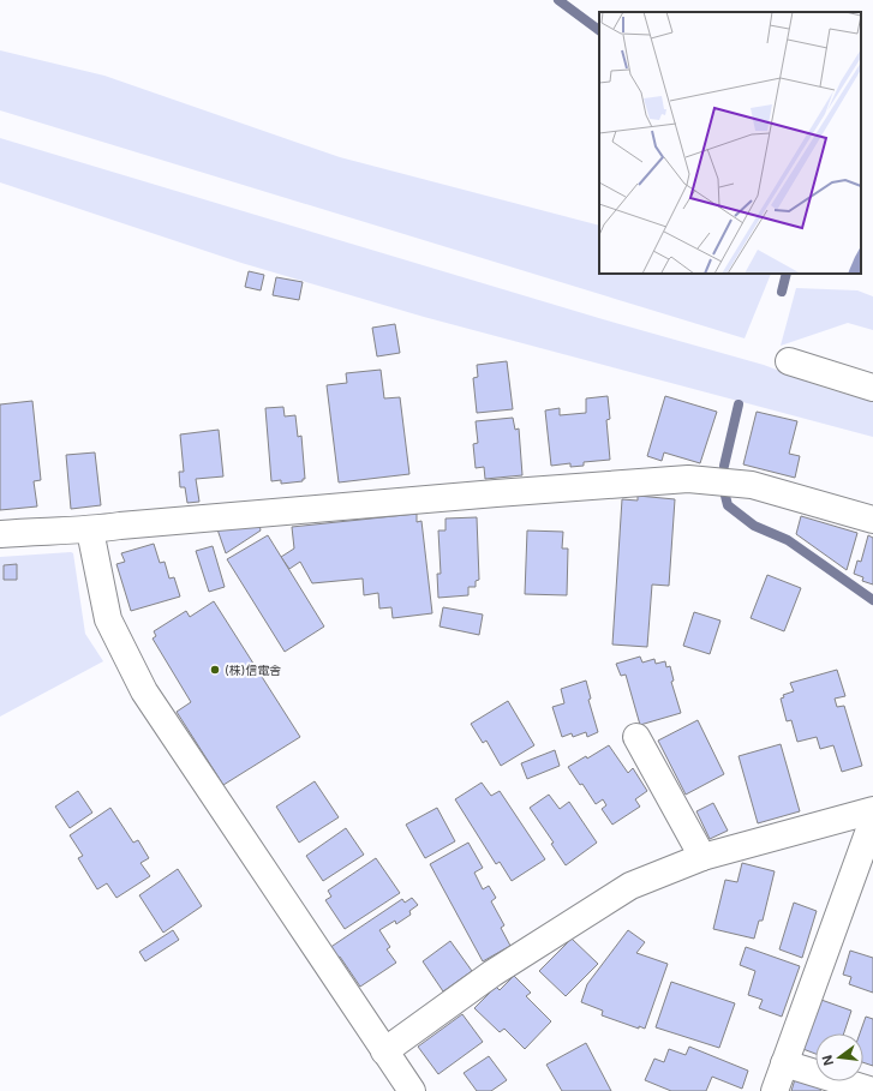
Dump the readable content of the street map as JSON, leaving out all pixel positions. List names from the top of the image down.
{
  "places": ["(株)信電舎"],
  "north": "left"
}
